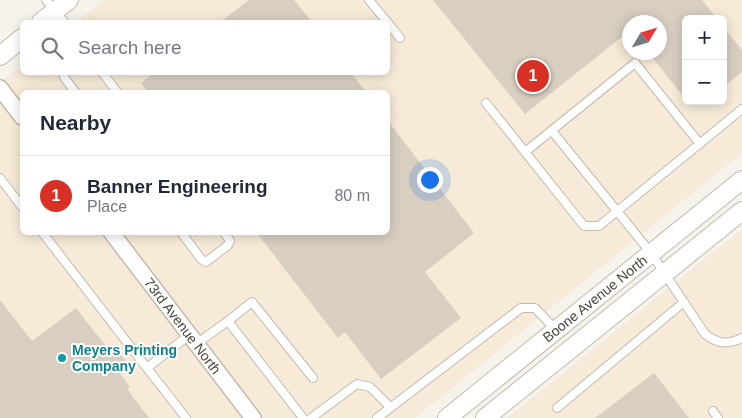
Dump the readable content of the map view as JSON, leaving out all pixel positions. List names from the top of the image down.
{
  "streets": {
    "street": ["Boone Avenue North", "73rd Avenue North"]
  },
  "places": ["Meyers Printing Company"],
  "north": "top right",
  "page": {
    "map_buttons": ["+", "−"],
    "search": "Search here",
    "pins": "1",
    "heading": "Nearby",
    "list": [
      {
        "mark": "1",
        "name": "Banner Engineering",
        "note": "Place",
        "value": "80 m"
      }
    ]
  }
}
